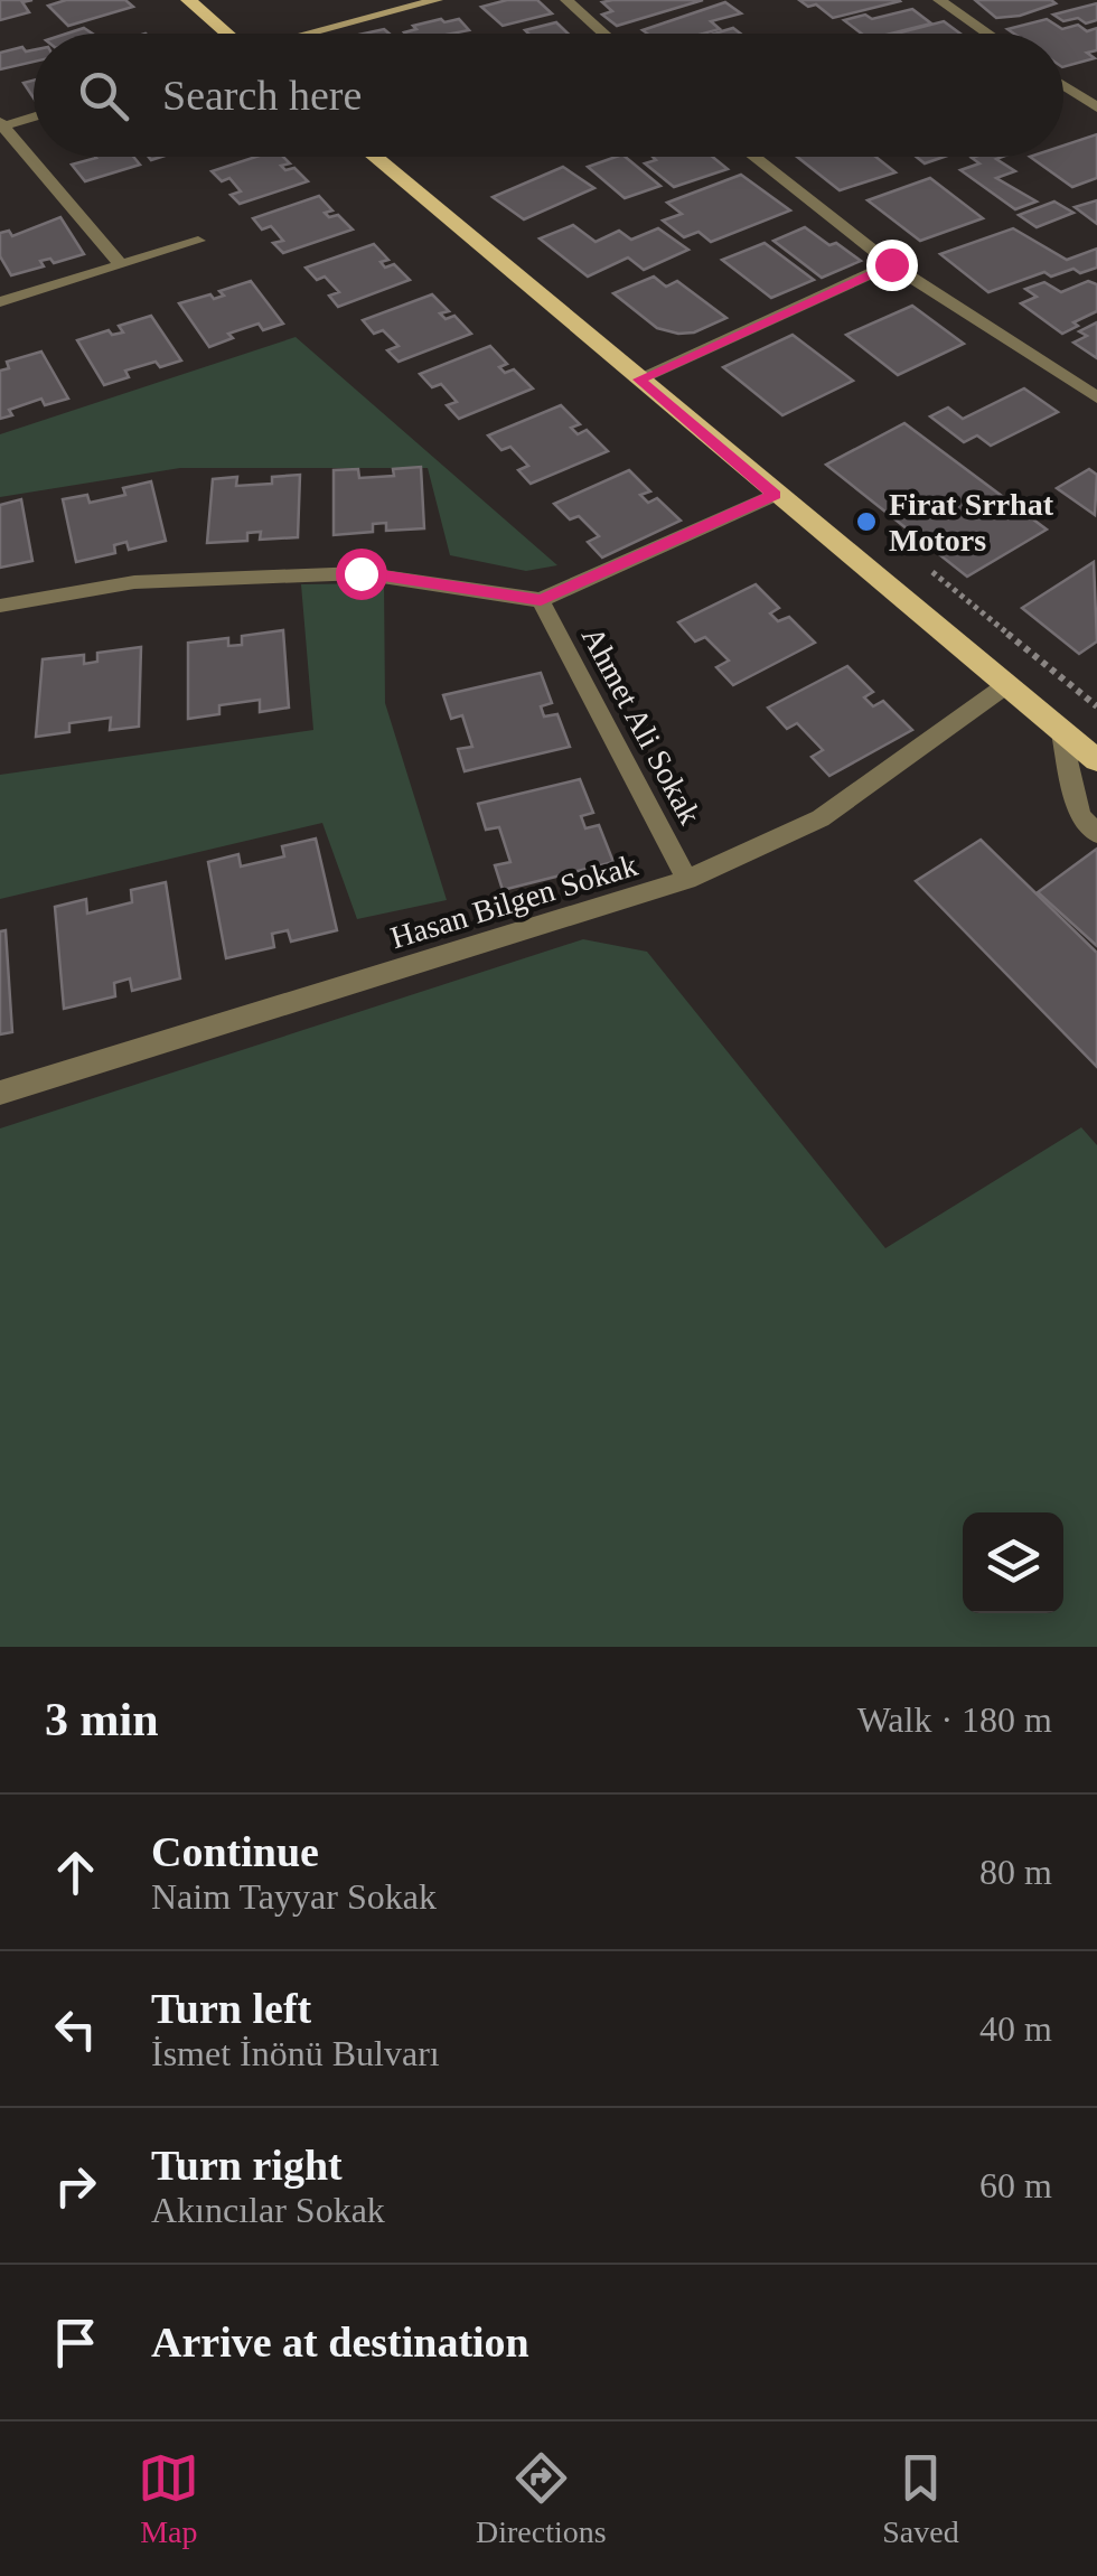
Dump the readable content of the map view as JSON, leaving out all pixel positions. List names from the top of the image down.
{
  "streets": {
    "street": ["Ahmet Ali Sokak", "Hasan Bilgen Sokak"]
  },
  "crossings": [
    ["Ahmet Ali Sokak", "Hasan Bilgen Sokak"]
  ],
  "places": ["Firat Srrhat Motors"],
  "page": {
    "search": "Search here",
    "heading": ["3 min", "Walk · 180 m"],
    "list": [
      ["Continue", "Naim Tayyar Sokak", "80 m"],
      ["Turn left", "İsmet İnönü Bulvarı", "40 m"],
      ["Turn right", "Akıncılar Sokak", "60 m"],
      "Arrive at destination"
    ],
    "nav": ["Map", "Directions", "Saved"]
  }
}
